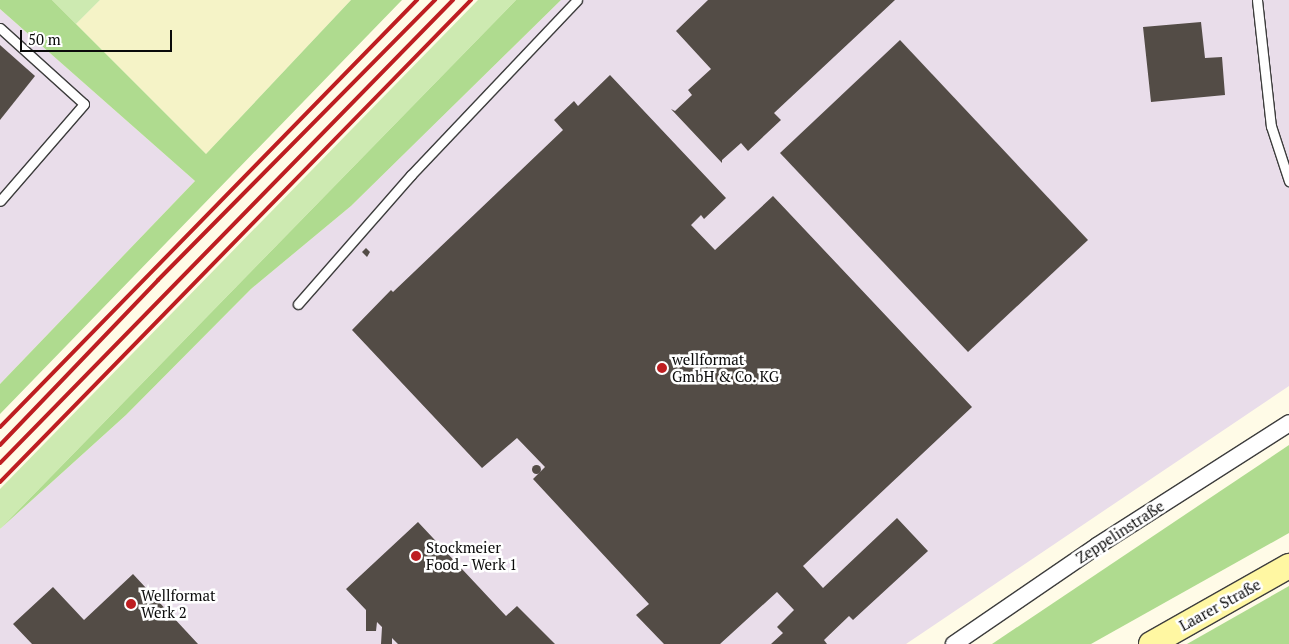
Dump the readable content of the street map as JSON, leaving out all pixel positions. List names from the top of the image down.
{
  "streets": {
    "main road": ["Laarer Straße"],
    "street": ["Zeppelinstraße"]
  },
  "places": ["wellformat GmbH & Co. KG", "Stockmeier Food - Werk 1", "Wellformat Werk 2"],
  "scale_bar": "50 m"
}
